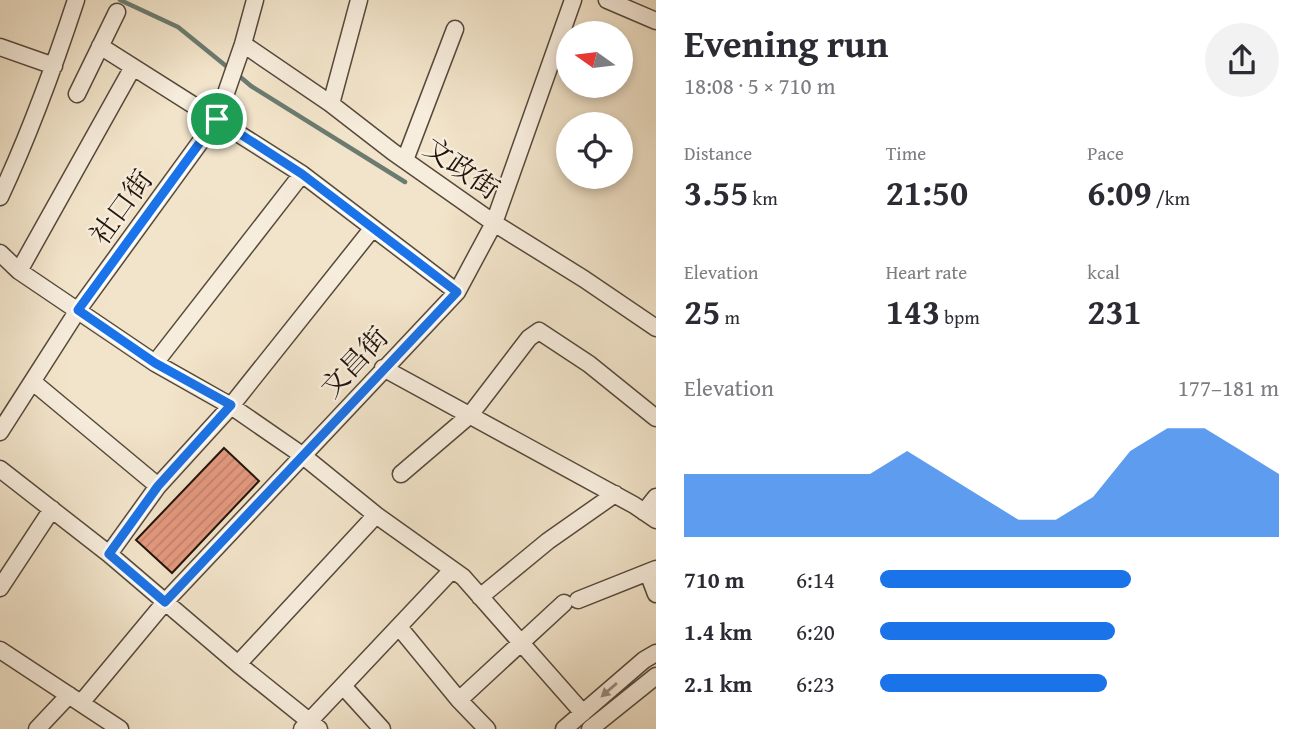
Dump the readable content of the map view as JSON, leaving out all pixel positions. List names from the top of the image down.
{
  "streets": {
    "street": ["文政街", "社口街", "文昌街"]
  },
  "crossings": [
    ["文政街", "社口街"],
    ["文政街", "文昌街"]
  ],
  "north": "left",
  "page": {
    "heading": ["Evening run", "18:08 · 5 × 710 m"],
    "stats": [
      ["Distance", "3.55 km"],
      ["Time", "21:50"],
      ["Pace", "6:09 /km"],
      ["Elevation", "25 m"],
      ["Heart rate", "143 bpm"],
      ["kcal", "231"]
    ],
    "chart": ["Elevation", "177–181 m"],
    "list": [
      {
        "name": "710 m",
        "note": "6:14"
      },
      {
        "name": "1.4 km",
        "note": "6:20"
      },
      {
        "name": "2.1 km",
        "note": "6:23"
      }
    ]
  }
}
